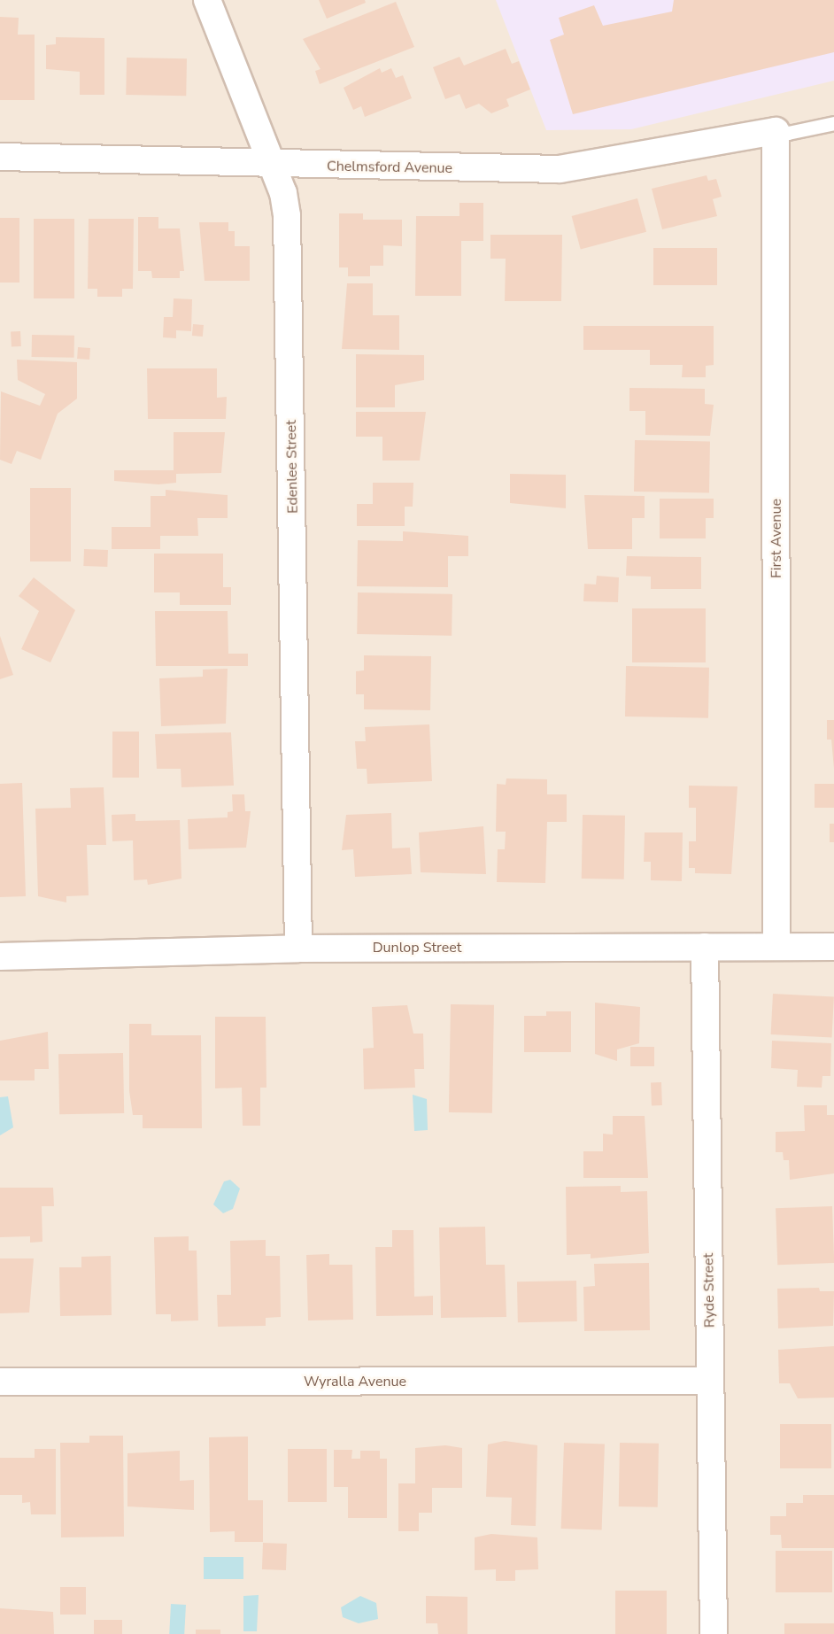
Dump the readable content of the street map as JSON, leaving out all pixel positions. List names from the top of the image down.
{
  "streets": {
    "street": [
      "Chelmsford Avenue",
      "Edenlee Street",
      "First Avenue",
      "Dunlop Street",
      "Ryde Street",
      "Wyralla Avenue"
    ]
  },
  "crossings": [
    ["Chelmsford Avenue", "Edenlee Street"],
    ["Chelmsford Avenue", "First Avenue"],
    ["Edenlee Street", "Dunlop Street"],
    ["First Avenue", "Dunlop Street"],
    ["Dunlop Street", "Ryde Street"],
    ["Ryde Street", "Wyralla Avenue"]
  ]
}
